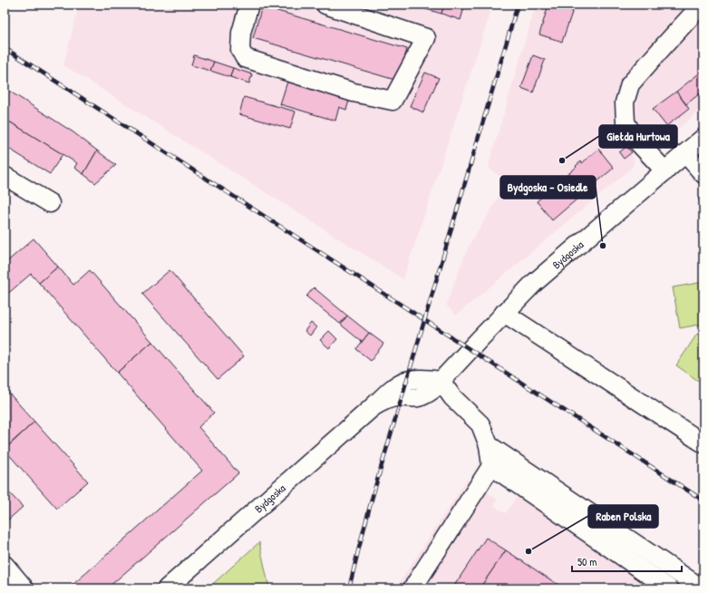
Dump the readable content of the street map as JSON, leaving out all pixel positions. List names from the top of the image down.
{
  "streets": {
    "street": ["Bydgoska"]
  },
  "places": ["Giełda Hurtowa", "Bydgoska - Osiedle", "Raben Polska"],
  "scale_bar": "50 m"
}
